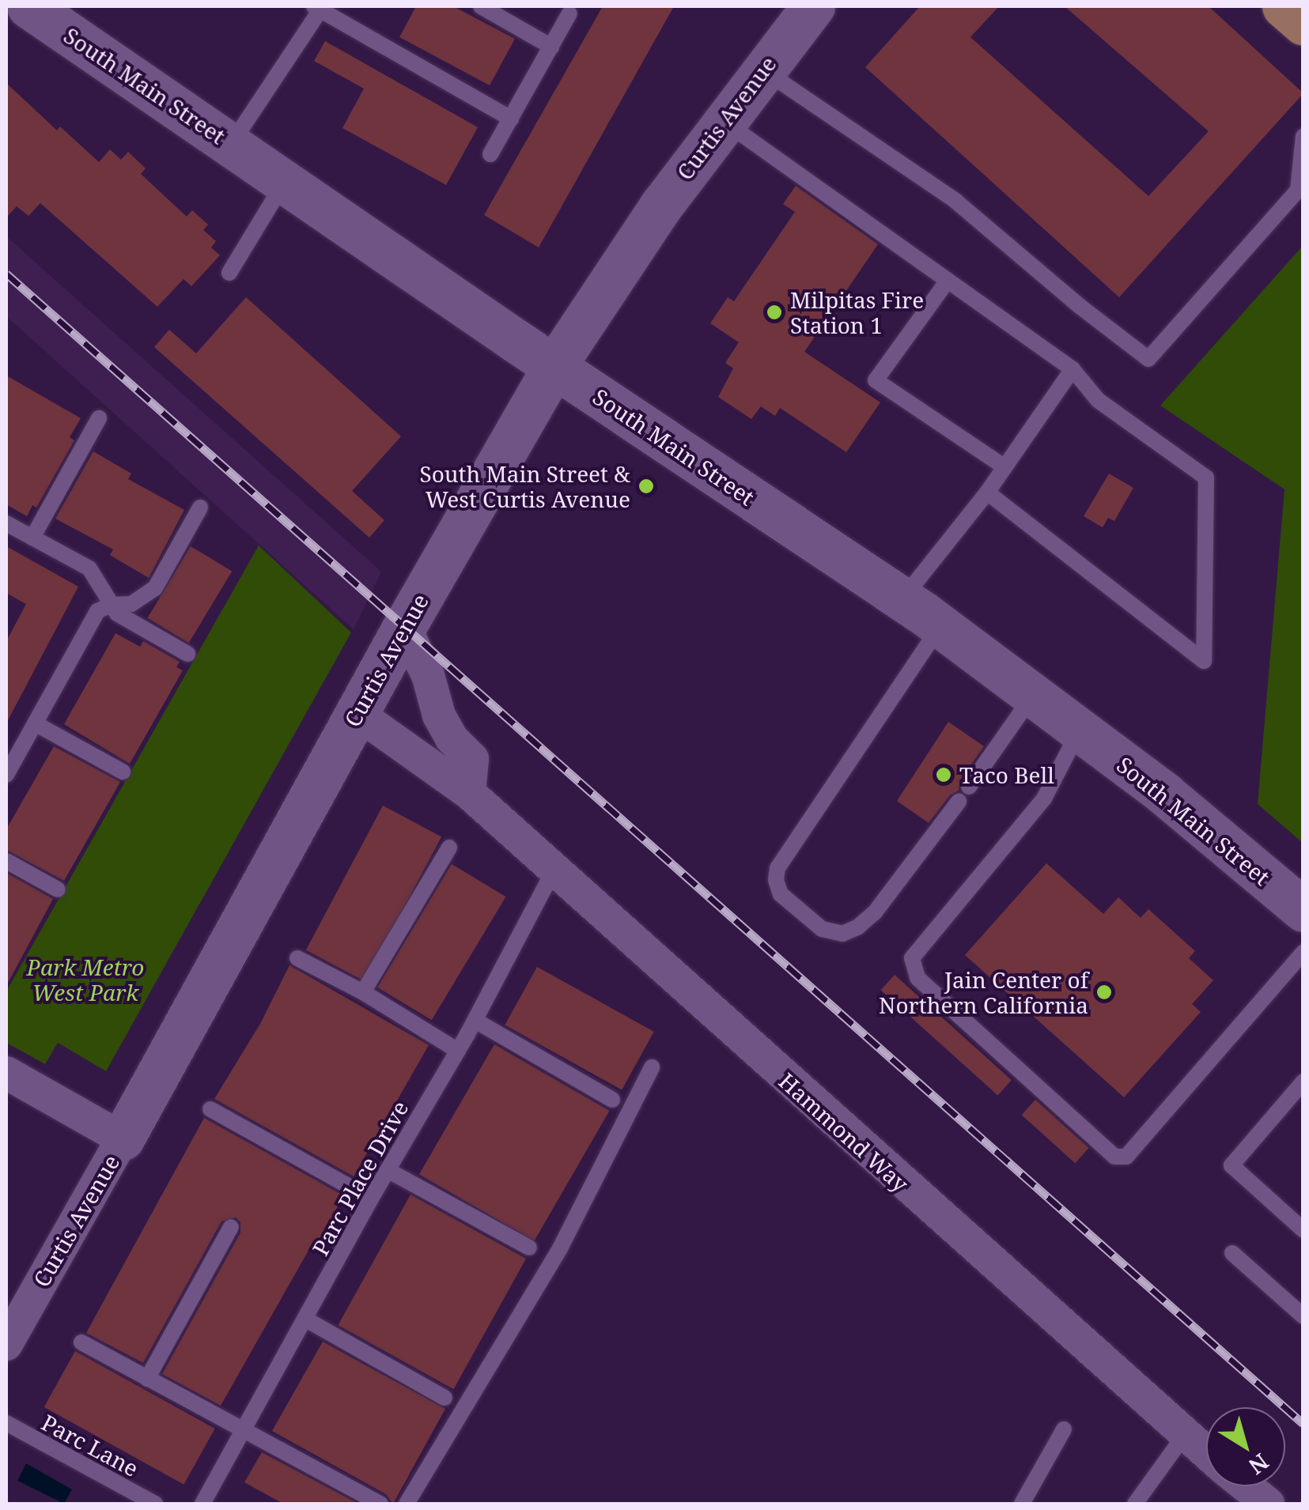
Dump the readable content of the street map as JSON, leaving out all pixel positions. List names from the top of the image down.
{
  "streets": {
    "main road": ["South Main Street", "Curtis Avenue"],
    "street": ["Hammond Way"],
    "lane": ["Parc Place Drive", "Parc Lane"]
  },
  "crossings": [
    ["South Main Street", "Curtis Avenue"],
    ["Curtis Avenue", "Hammond Way"],
    ["Hammond Way", "Parc Place Drive"]
  ],
  "parks": ["Park Metro West Park"],
  "places": [
    "Milpitas Fire Station 1",
    "South Main Street & West Curtis Avenue",
    "Taco Bell",
    "Jain Center of Northern California"
  ],
  "north": "bottom right"
}
